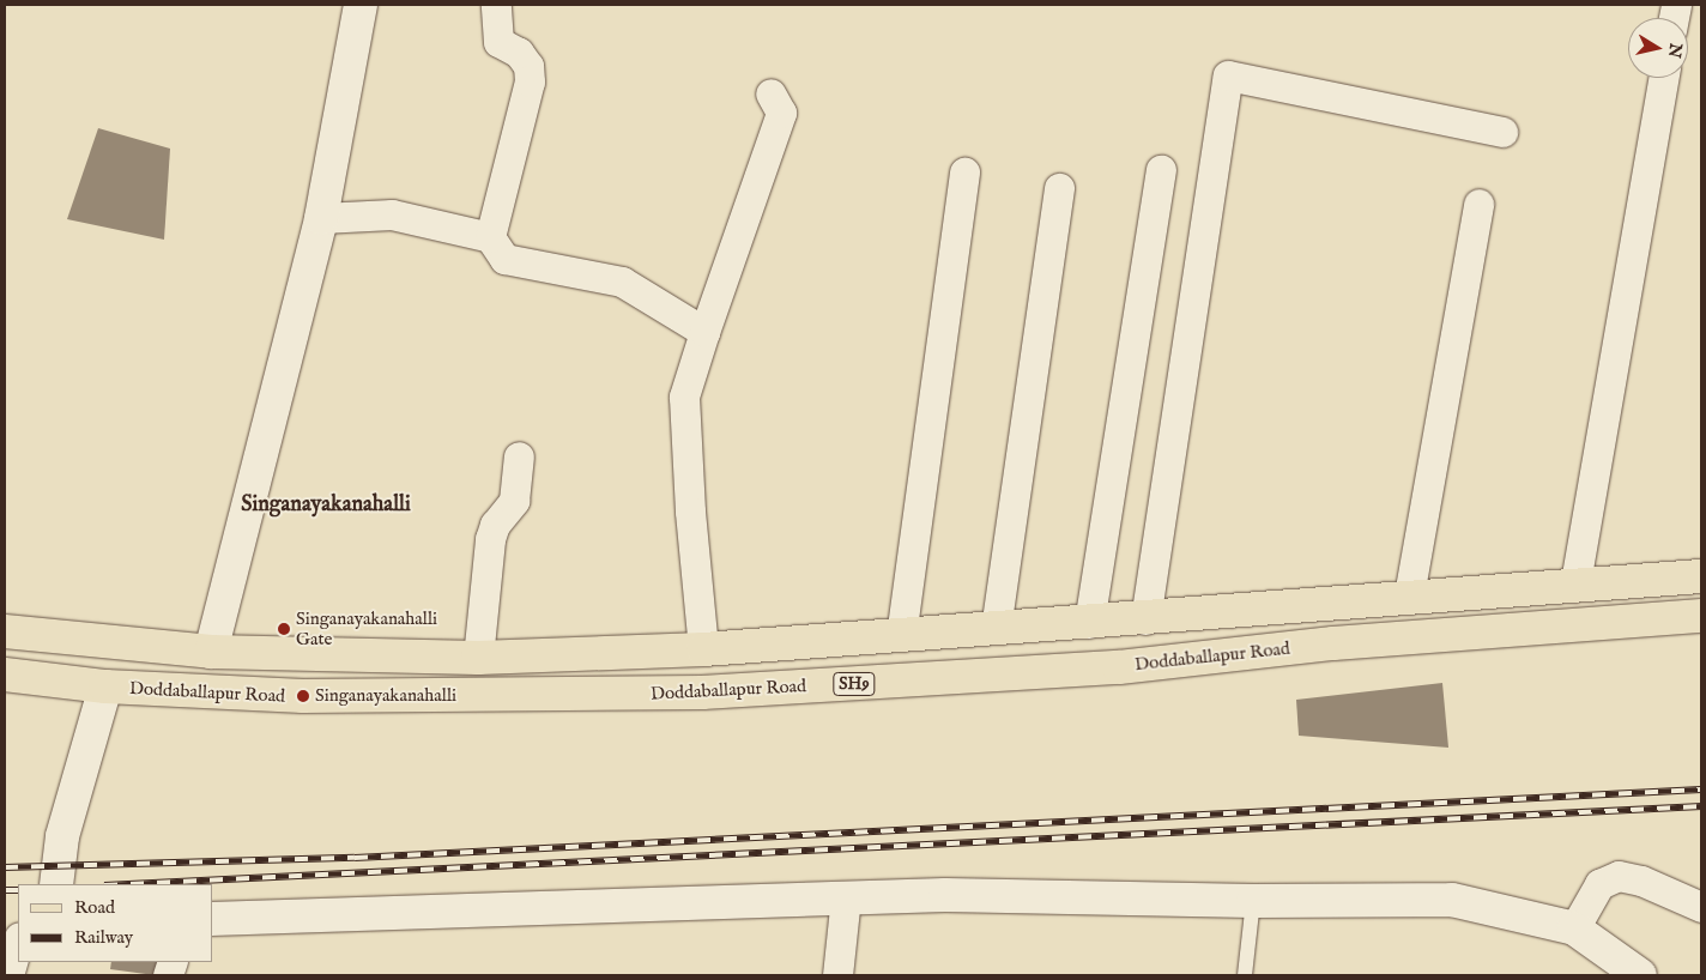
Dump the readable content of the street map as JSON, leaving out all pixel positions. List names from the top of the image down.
{
  "streets": {
    "main road": ["Doddaballapur Road", "SH9"]
  },
  "districts": ["Singanayakanahalli"],
  "places": ["Singanayakanahalli Gate", "Singanayakanahalli"],
  "legend": ["Road", "Railway"],
  "north": "right"
}
